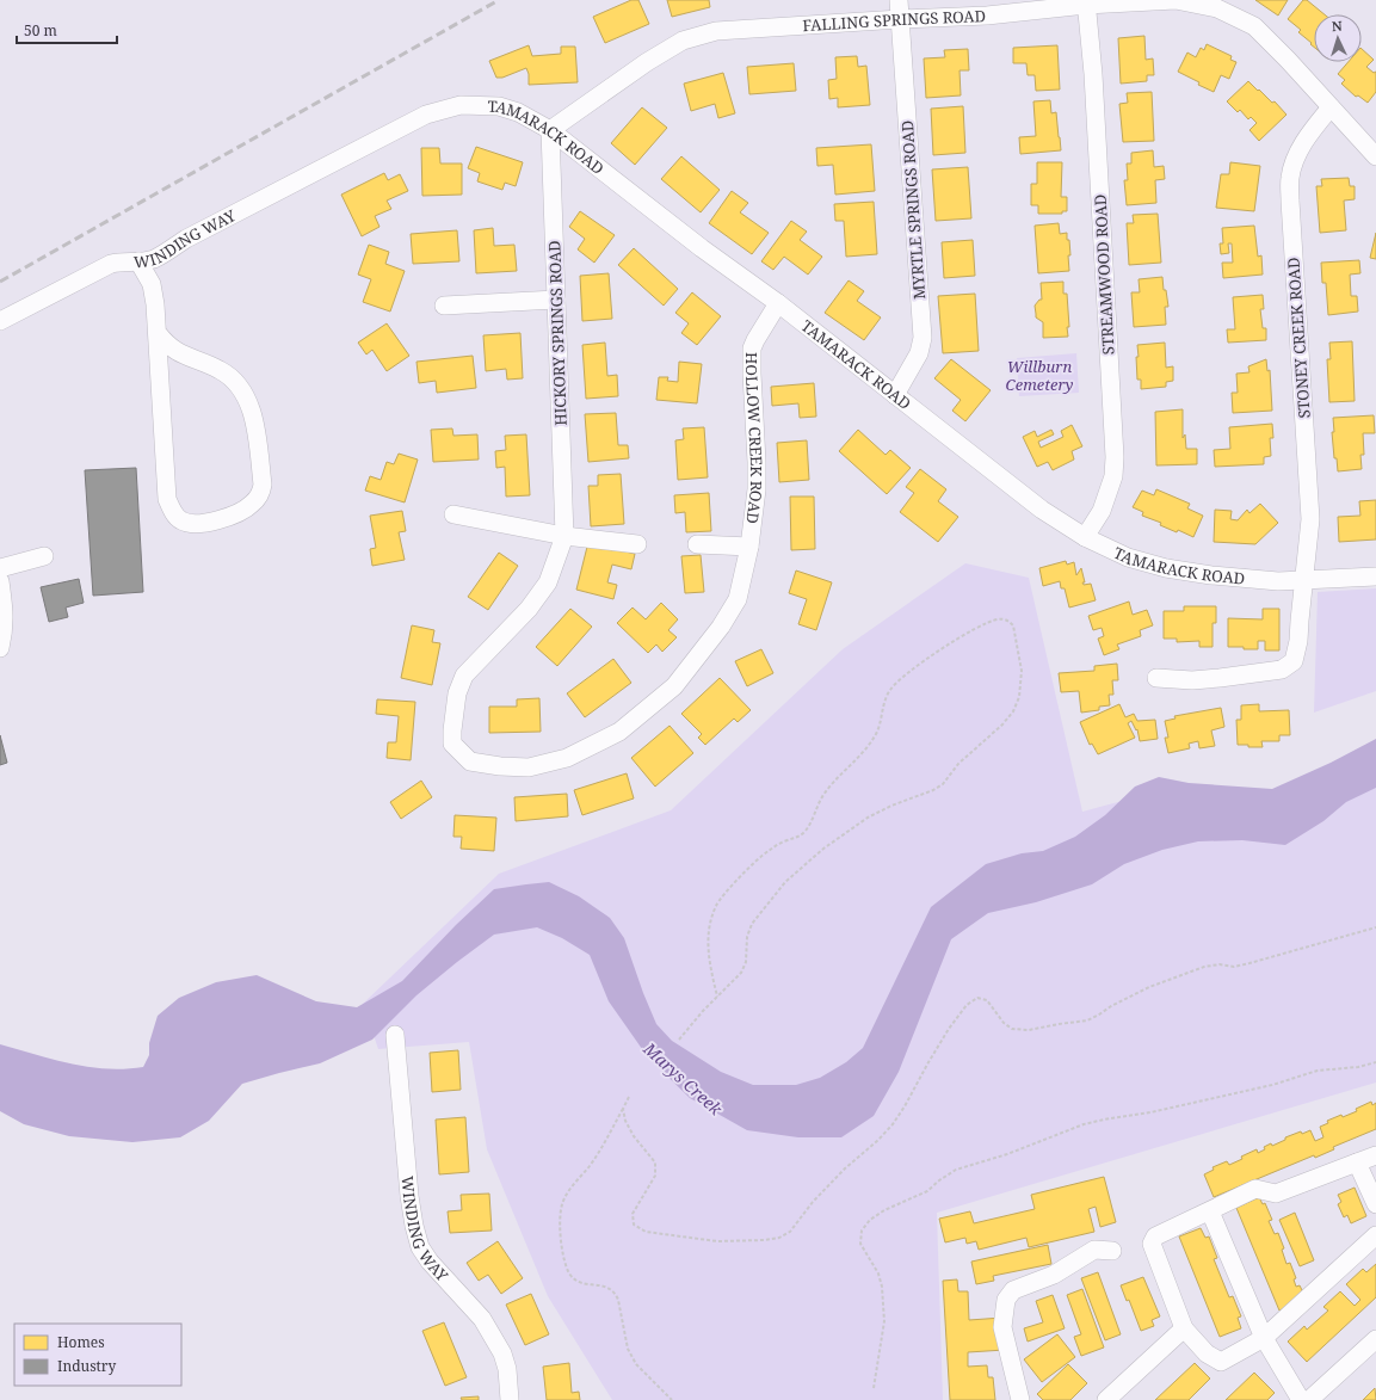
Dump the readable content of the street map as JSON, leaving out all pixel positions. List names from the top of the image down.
{
  "streets": {
    "street": [
      "FALLING SPRINGS ROAD",
      "TAMARACK ROAD",
      "MYRTLE SPRINGS ROAD",
      "WINDING WAY",
      "STREAMWOOD ROAD",
      "HICKORY SPRINGS ROAD",
      "STONEY CREEK ROAD",
      "HOLLOW CREEK ROAD"
    ]
  },
  "crossings": [
    ["FALLING SPRINGS ROAD", "TAMARACK ROAD"],
    ["FALLING SPRINGS ROAD", "MYRTLE SPRINGS ROAD"],
    ["FALLING SPRINGS ROAD", "STREAMWOOD ROAD"],
    ["FALLING SPRINGS ROAD", "HICKORY SPRINGS ROAD"],
    ["FALLING SPRINGS ROAD", "STONEY CREEK ROAD"],
    ["TAMARACK ROAD", "MYRTLE SPRINGS ROAD"],
    ["TAMARACK ROAD", "WINDING WAY"],
    ["TAMARACK ROAD", "STREAMWOOD ROAD"],
    ["TAMARACK ROAD", "HICKORY SPRINGS ROAD"],
    ["TAMARACK ROAD", "STONEY CREEK ROAD"],
    ["TAMARACK ROAD", "HOLLOW CREEK ROAD"],
    ["HICKORY SPRINGS ROAD", "HOLLOW CREEK ROAD"]
  ],
  "water": ["Marys Creek"],
  "parks": ["Willburn Cemetery"],
  "legend": ["Homes", "Industry"],
  "scale_bar": "50 m",
  "north": "top"
}
